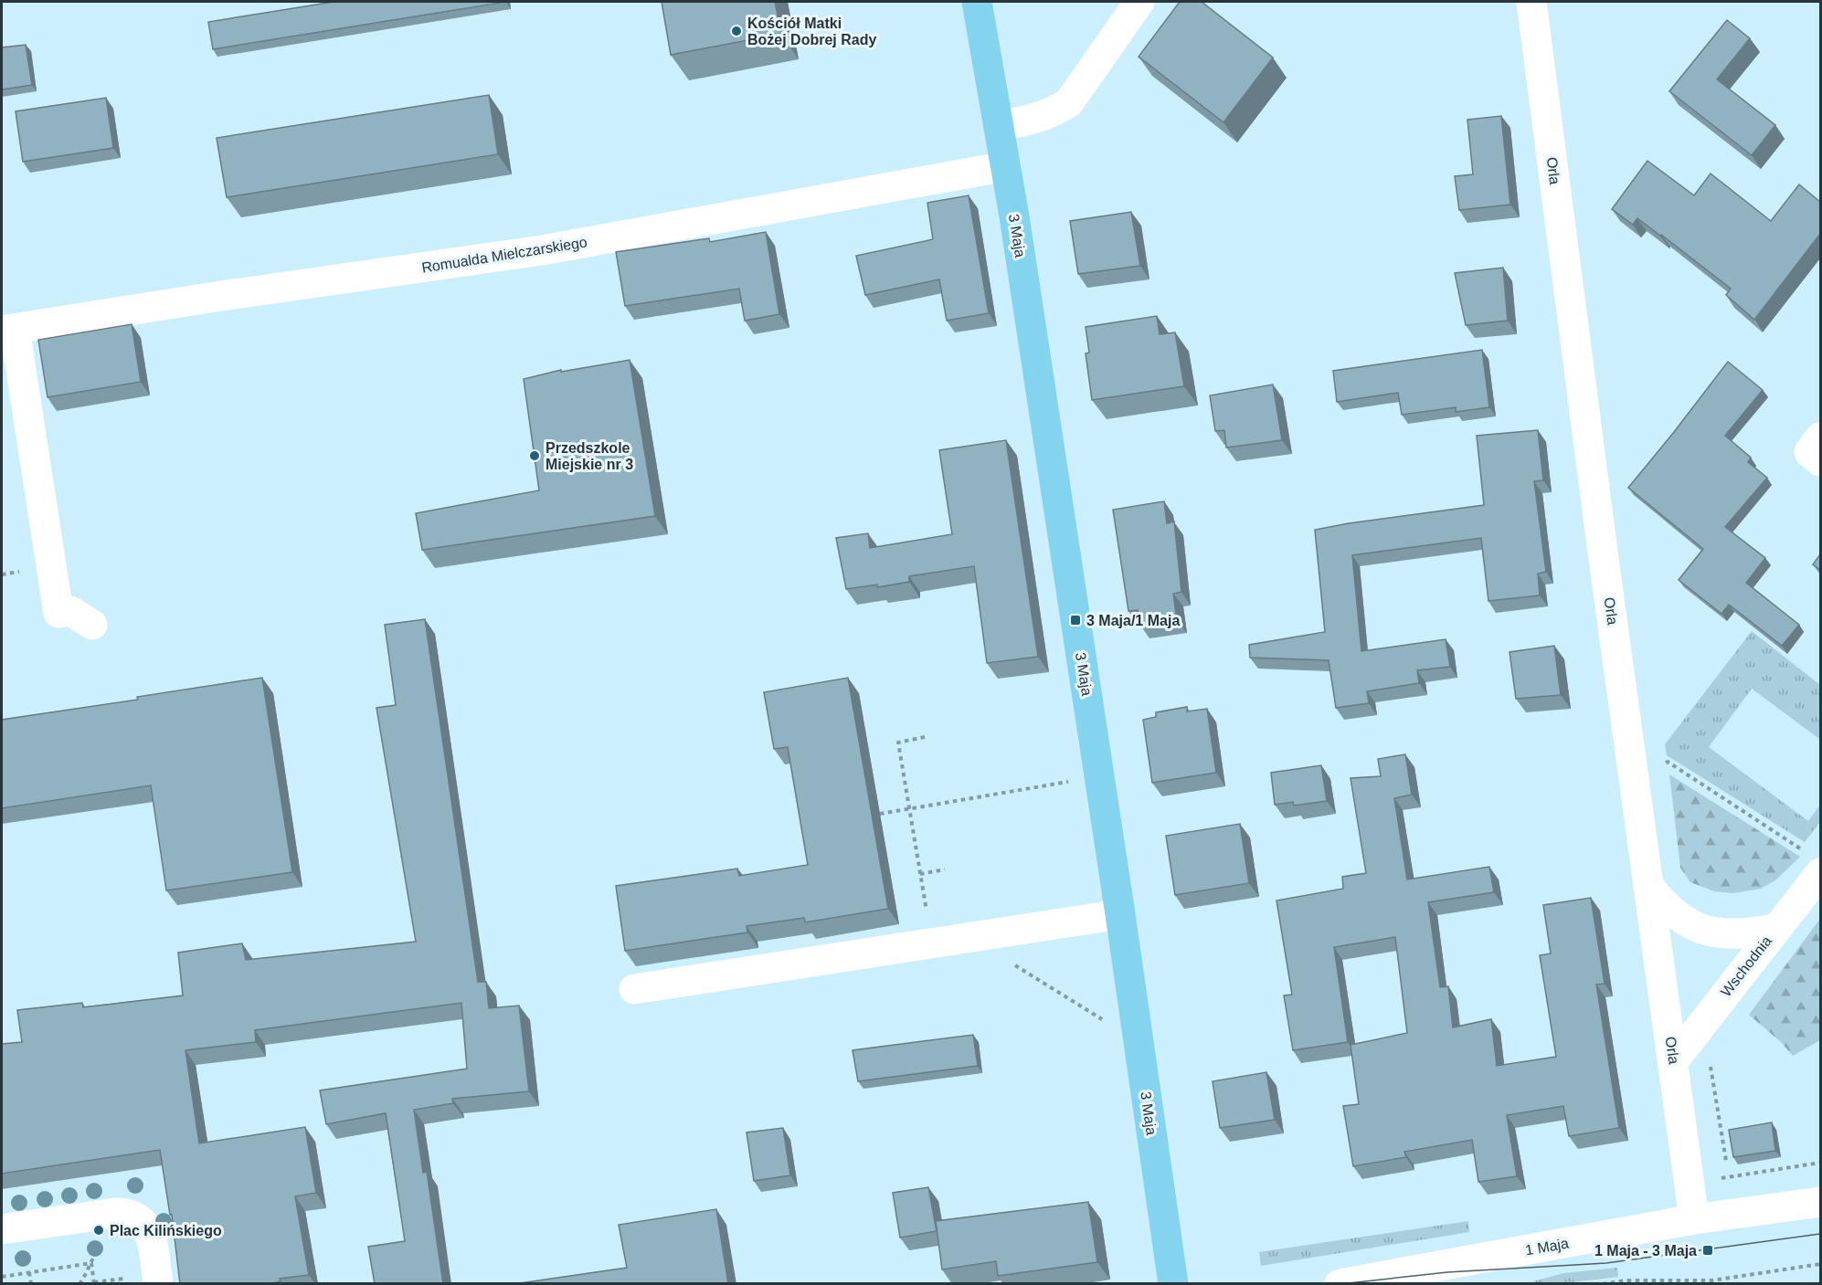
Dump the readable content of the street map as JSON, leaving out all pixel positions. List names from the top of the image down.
{
  "streets": {
    "main road": ["3 Maja"],
    "street": [
      "Orla",
      "Romualda Mielczarskiego",
      "Wschodnia",
      "1 Maja"
    ]
  },
  "crossings": [
    ["Orla", "Wschodnia"],
    ["Orla", "1 Maja"],
    ["3 Maja", "Romualda Mielczarskiego"]
  ],
  "places": {
    "other": ["Kościół Matki Bożej Dobrej Rady", "Przedszkole Miejskie nr 3", "Plac Kilińskiego"],
    "transit": ["3 Maja/1 Maja", "1 Maja - 3 Maja"]
  }
}
